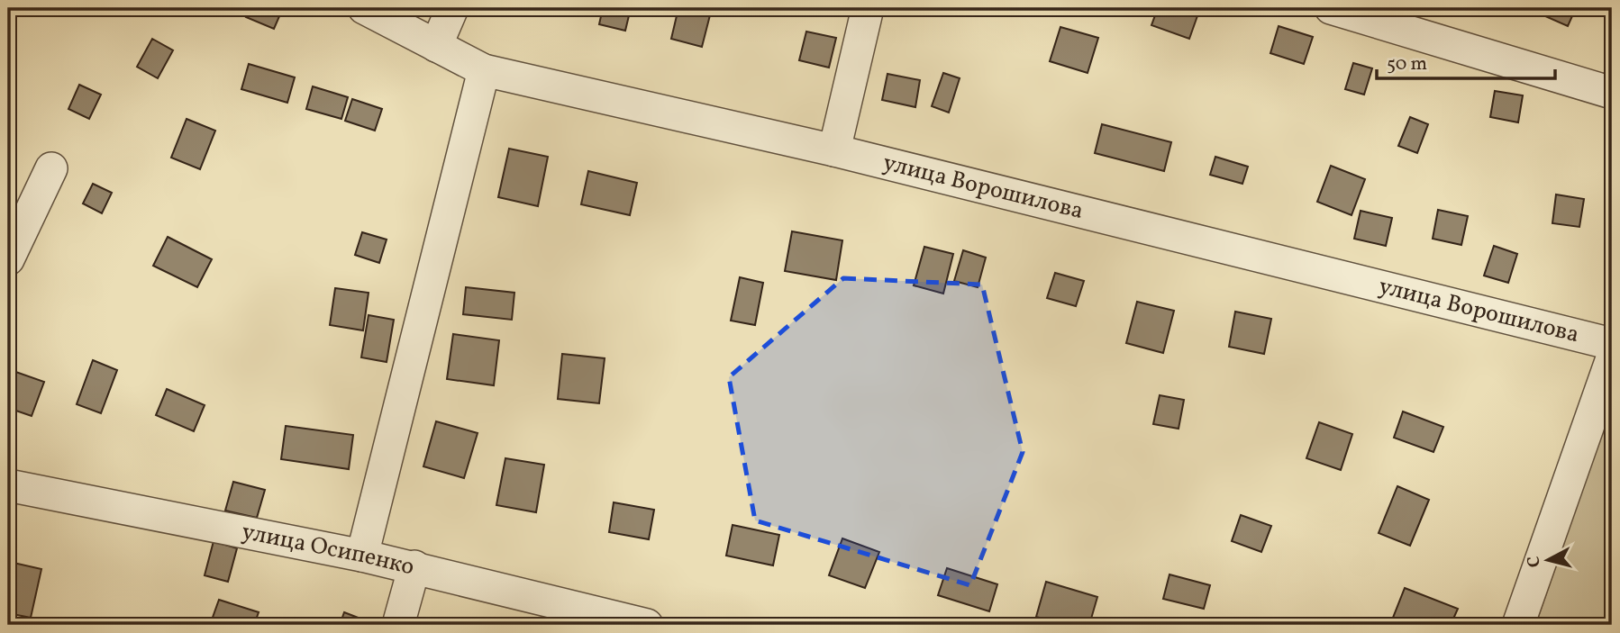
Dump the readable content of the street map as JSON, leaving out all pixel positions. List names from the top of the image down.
{
  "streets": {
    "street": ["улица Ворошилова", "улица Осипенко"]
  },
  "scale_bar": "50 m",
  "north": "left"
}
